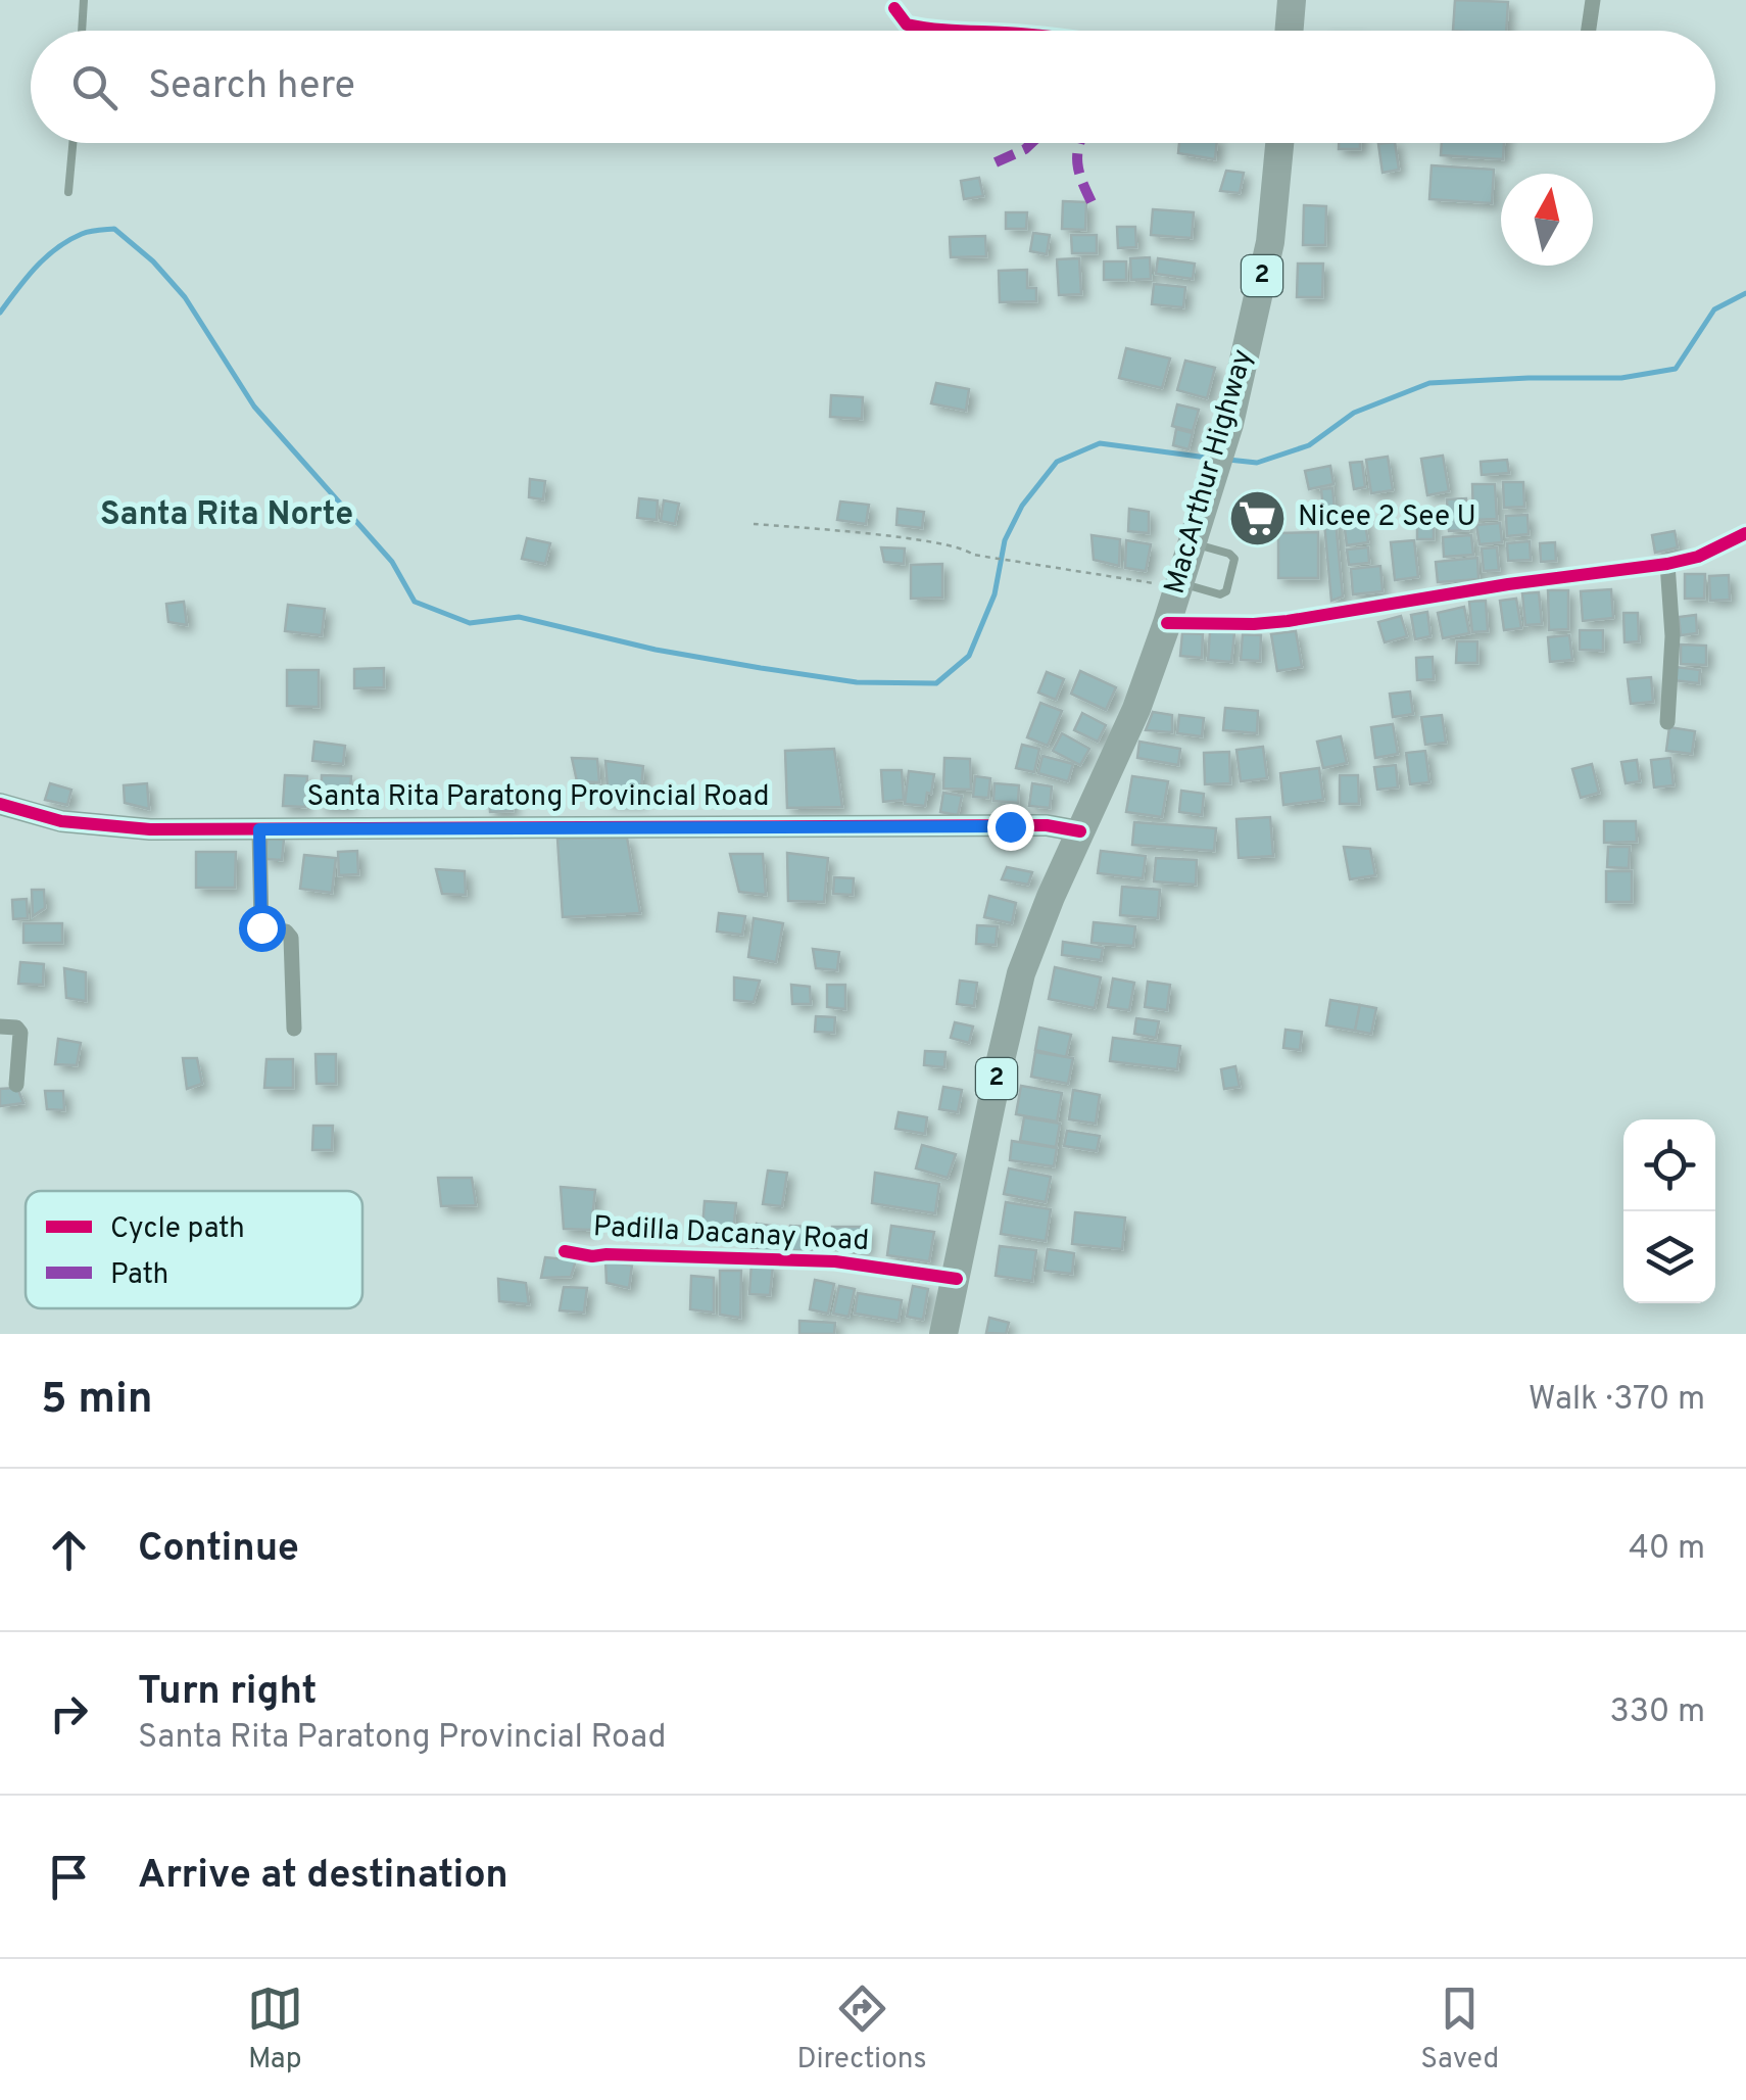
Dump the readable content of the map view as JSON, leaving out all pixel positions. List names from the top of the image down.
{
  "streets": {
    "highway": ["2", "MacArthur Highway"],
    "street": ["Santa Rita Paratong Provincial Road", "Padilla Dacanay Road"]
  },
  "crossings": [
    ["MacArthur Highway", "Santa Rita Paratong Provincial Road"],
    ["MacArthur Highway", "Padilla Dacanay Road"]
  ],
  "districts": ["Santa Rita Norte"],
  "places": {
    "supermarket": ["Nicee 2 See U"]
  },
  "legend": ["Cycle path", "Path"],
  "north": "top",
  "page": {
    "search": "Search here",
    "heading": ["5 min", "Walk · 370 m"],
    "list": [
      ["Continue", "40 m"],
      ["Turn right", "Santa Rita Paratong Provincial Road", "330 m"],
      "Arrive at destination"
    ],
    "nav": ["Map", "Directions", "Saved"]
  }
}
